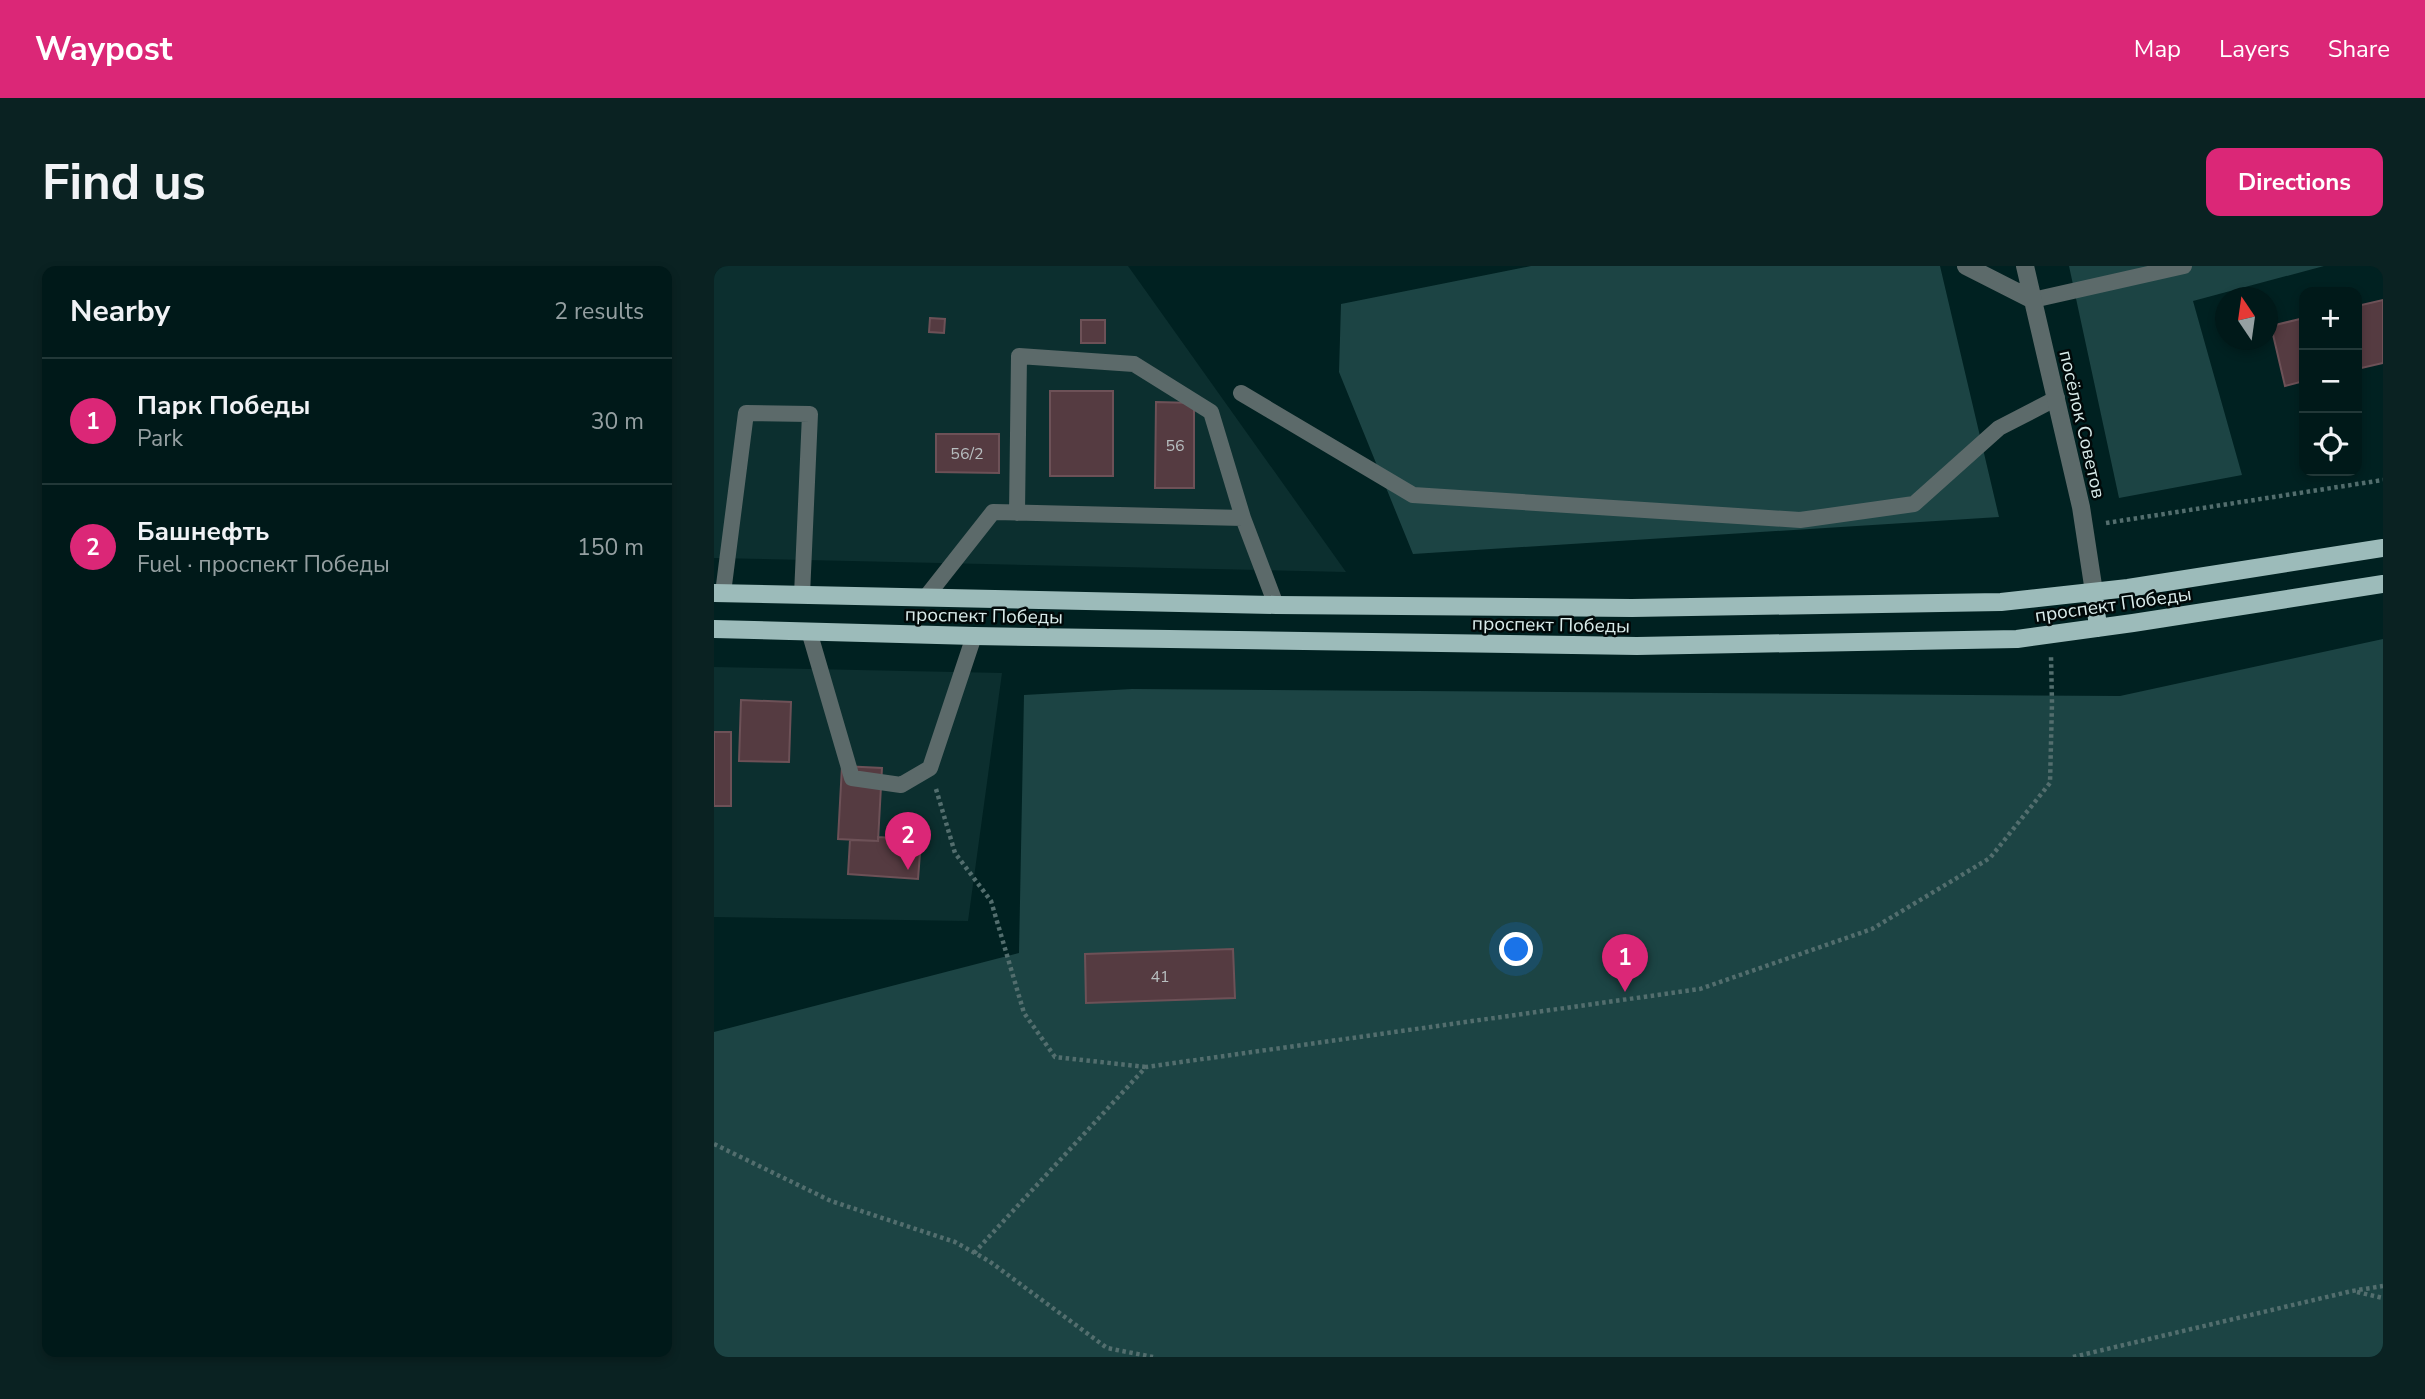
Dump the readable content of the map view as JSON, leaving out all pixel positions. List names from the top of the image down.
{
  "streets": {
    "main road": ["проспект Победы"],
    "street": ["посёлок Советов"]
  },
  "crossings": [
    ["посёлок Советов", "проспект Победы"]
  ],
  "house_numbers": ["56", "56/2", "41"],
  "north": "top",
  "page": {
    "header": "Waypost",
    "nav": ["Map", "Layers", "Share"],
    "buttons": "Directions",
    "title": "Find us",
    "heading": ["Nearby", "2 results"],
    "map_buttons": ["+", "−"],
    "list": [
      {
        "mark": "1",
        "name": "Парк Победы",
        "note": "Park",
        "value": "30 m"
      },
      {
        "mark": "2",
        "name": "Башнефть",
        "note": "Fuel · проспект Победы",
        "value": "150 m"
      }
    ],
    "pins": ["2", "1"]
  }
}
